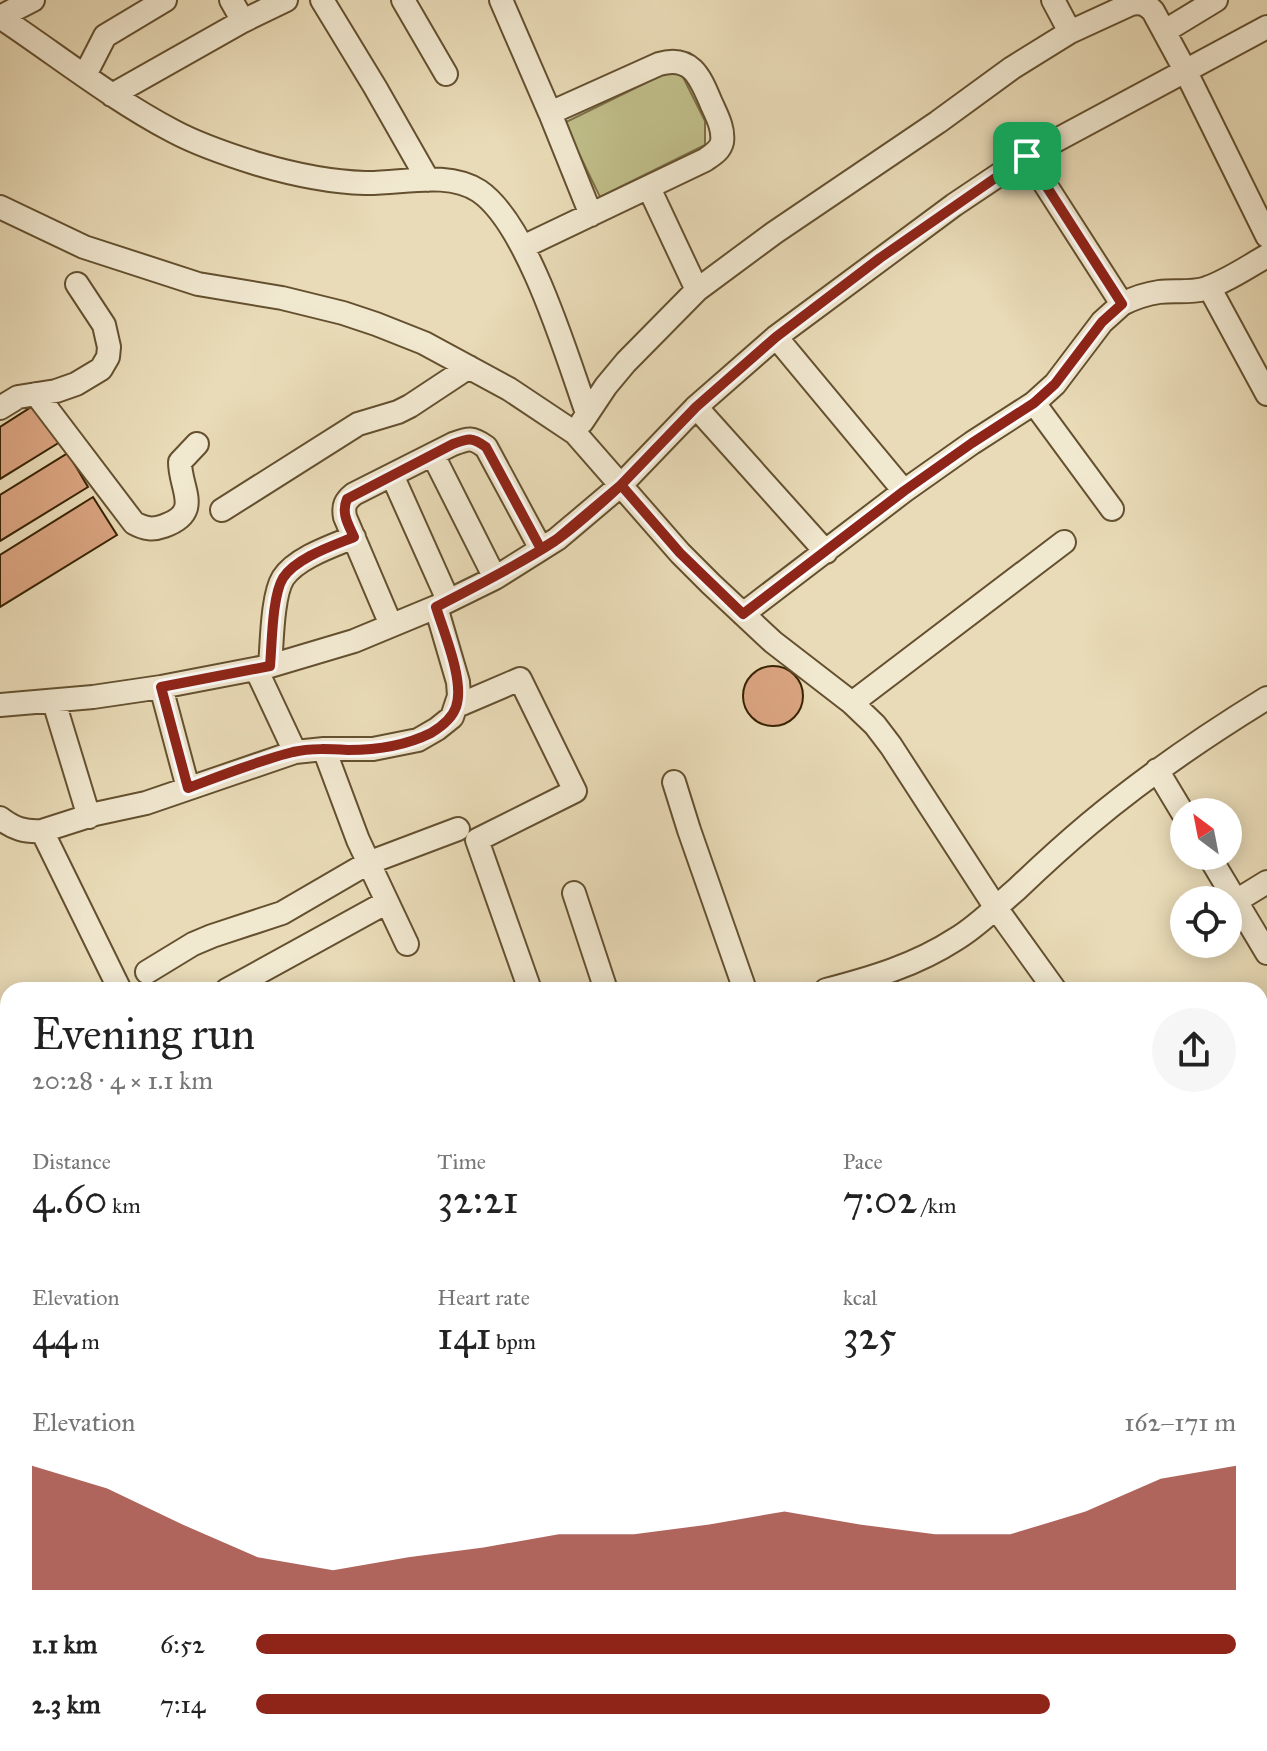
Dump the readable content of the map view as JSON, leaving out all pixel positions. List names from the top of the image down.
{
  "north": "top left",
  "page": {
    "heading": ["Evening run", "20:28 · 4 × 1.1 km"],
    "stats": [
      ["Distance", "4.60 km"],
      ["Time", "32:21"],
      ["Pace", "7:02 /km"],
      ["Elevation", "44 m"],
      ["Heart rate", "141 bpm"],
      ["kcal", "325"]
    ],
    "chart": ["Elevation", "162–171 m"],
    "list": [
      {
        "name": "1.1 km",
        "note": "6:52"
      },
      {
        "name": "2.3 km",
        "note": "7:14"
      }
    ]
  }
}
